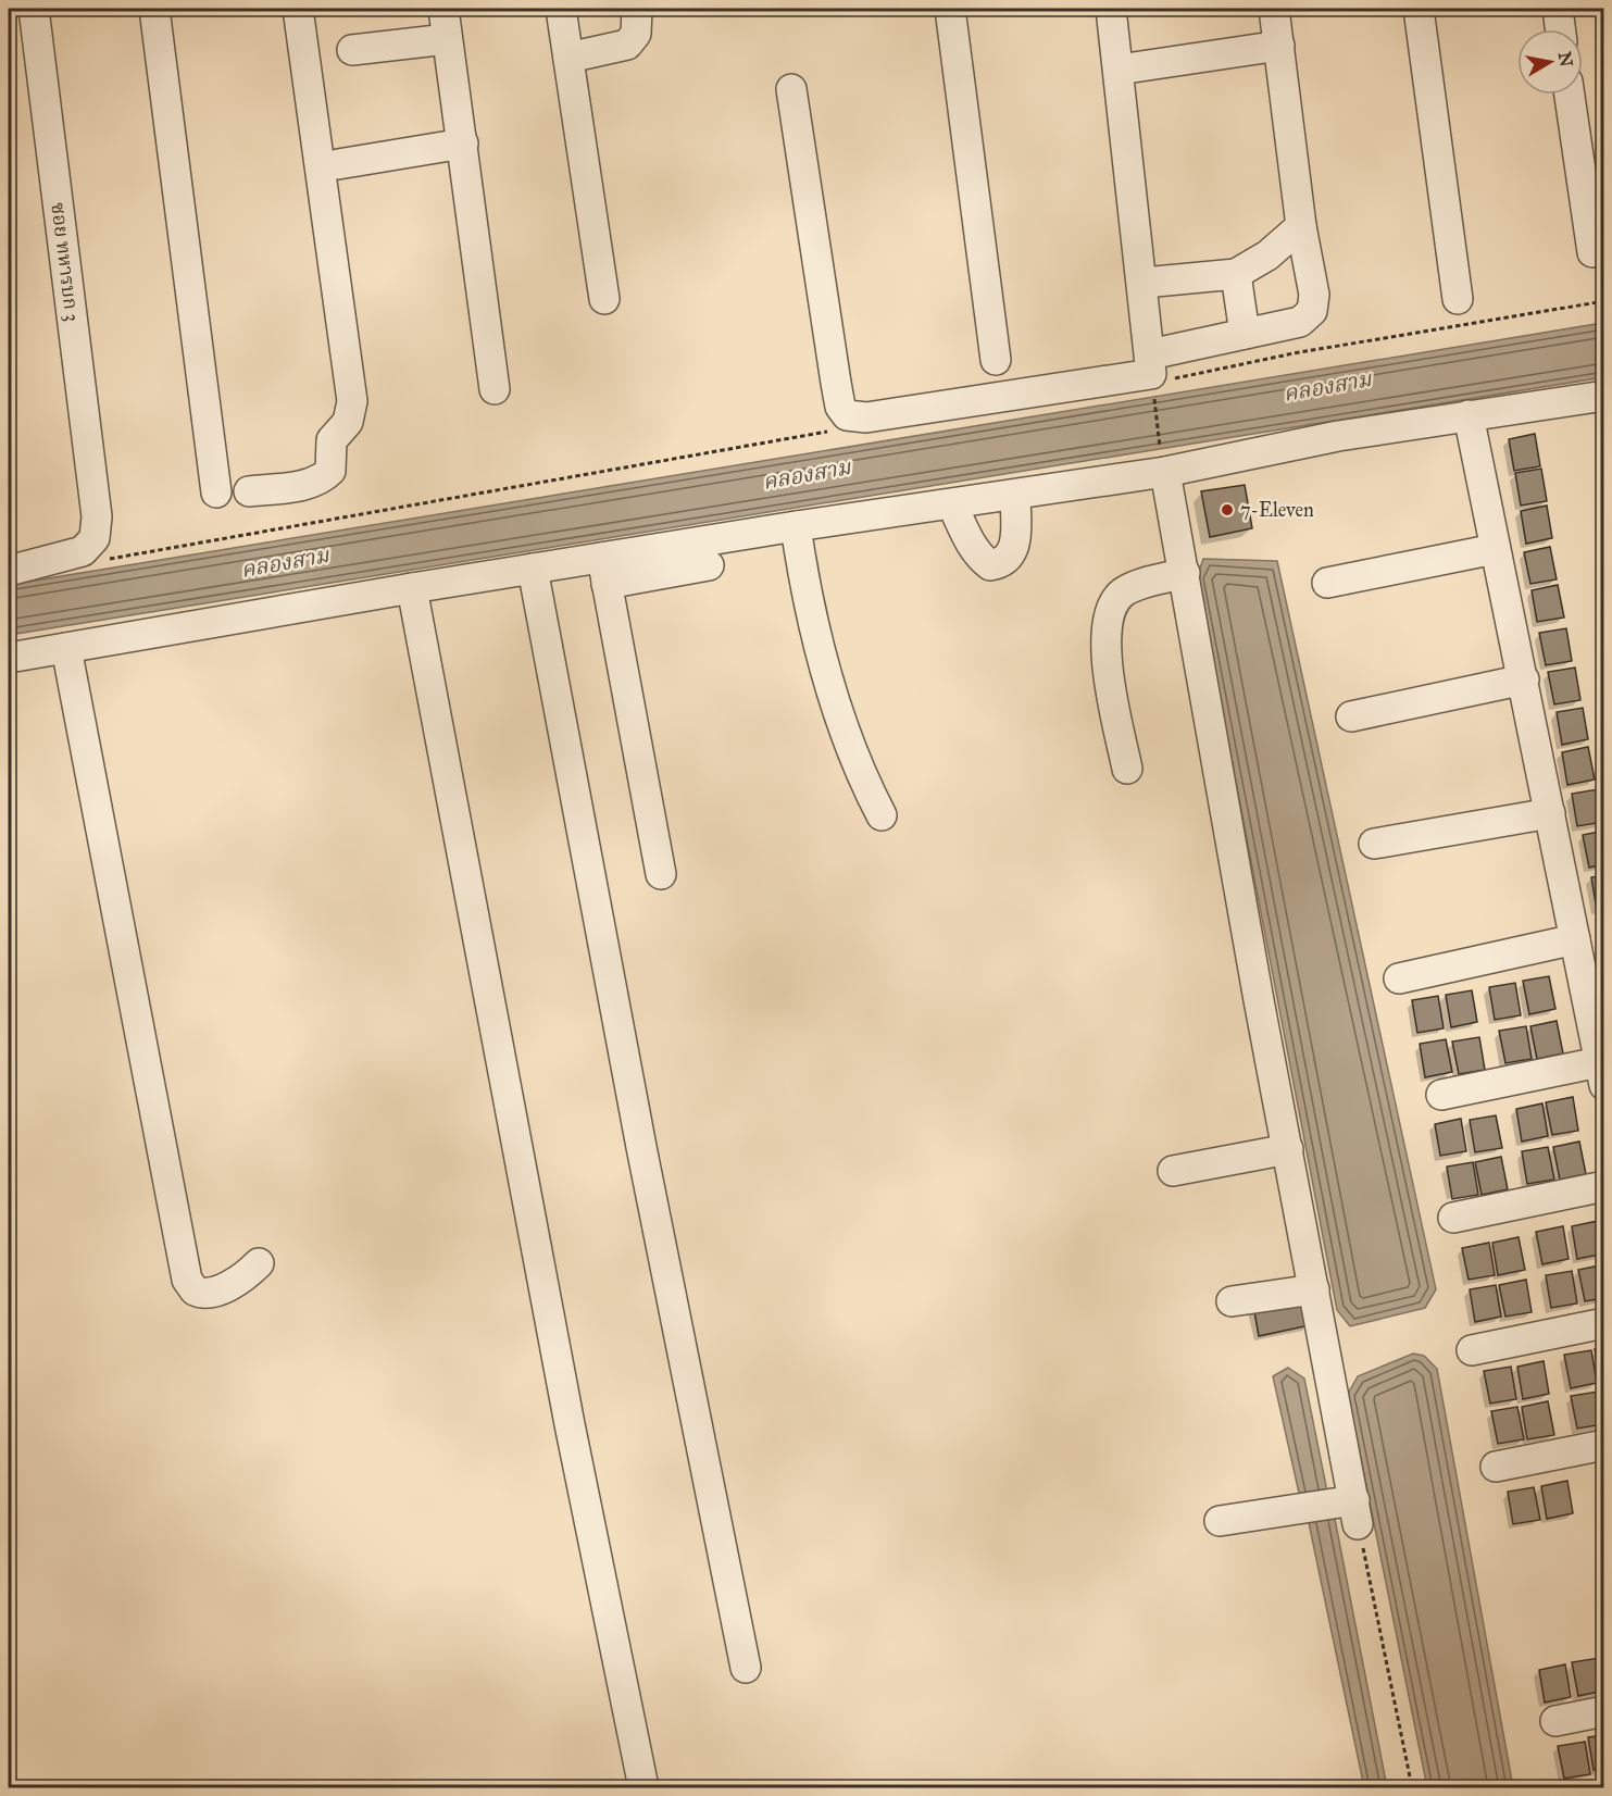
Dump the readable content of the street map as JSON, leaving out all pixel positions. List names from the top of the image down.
{
  "streets": {
    "street": ["ซอย ทหารบก 3"]
  },
  "water": ["คลองสาม"],
  "places": ["7-Eleven"],
  "north": "right"
}
